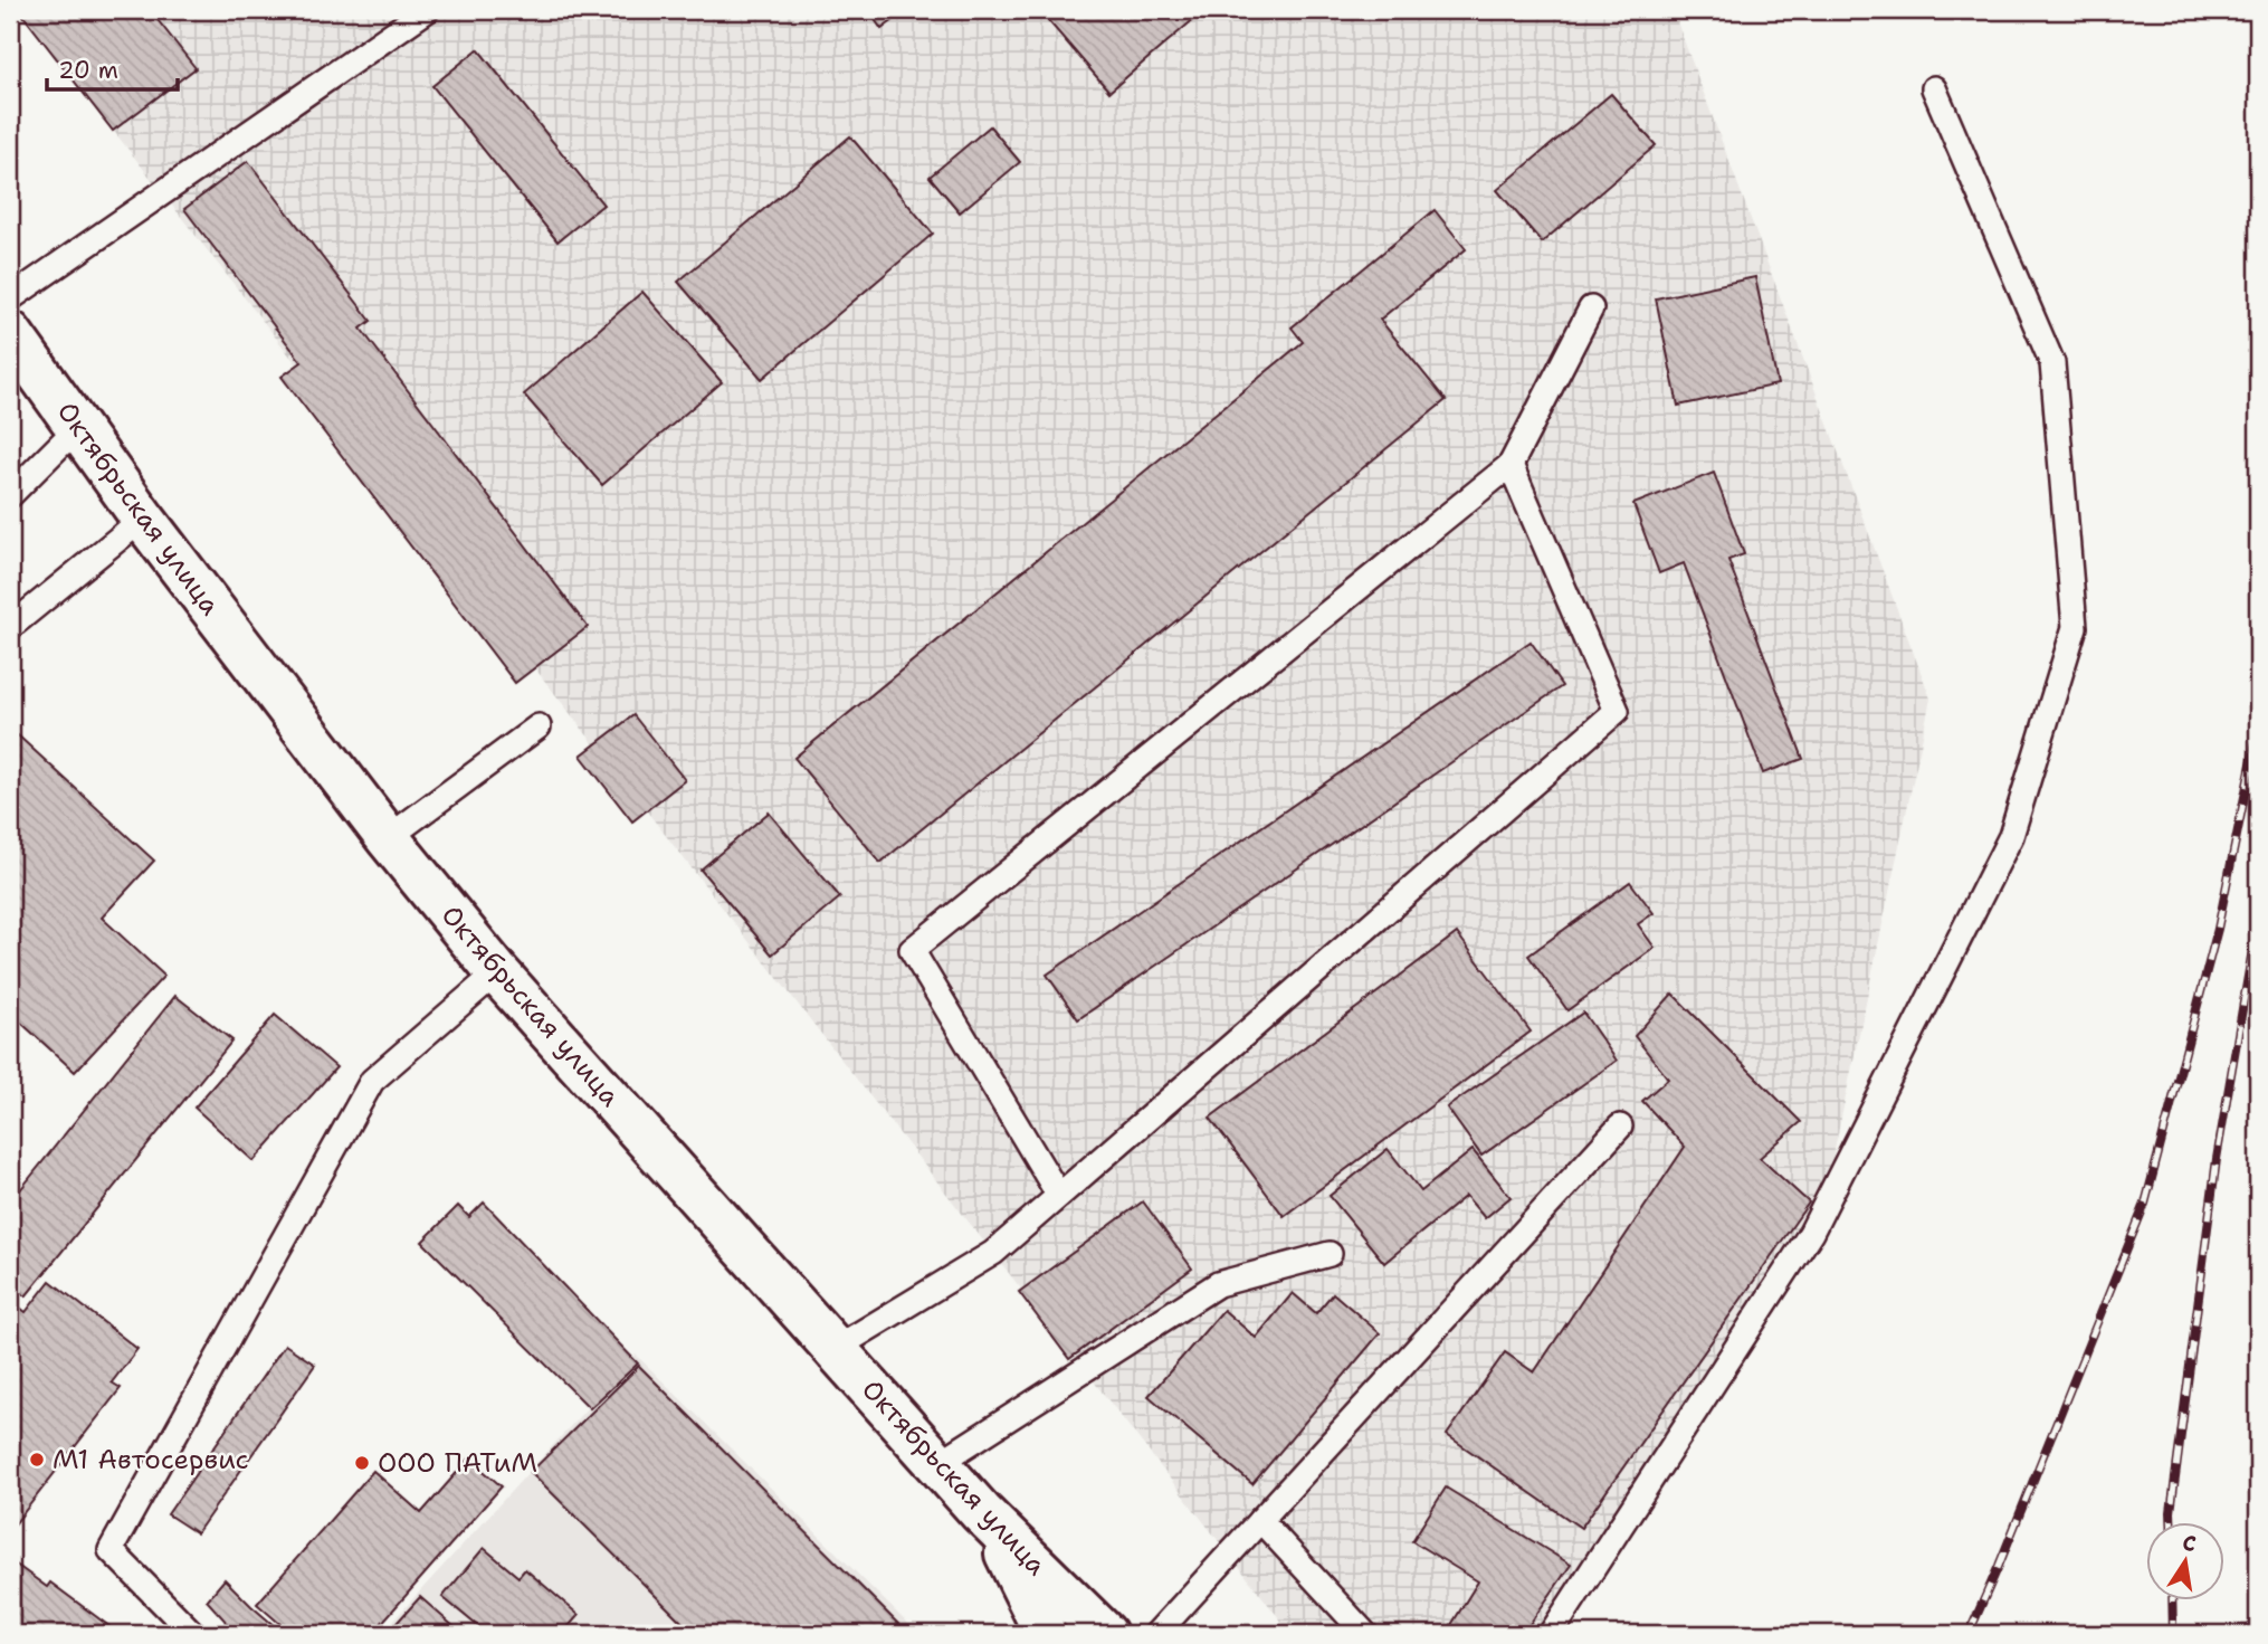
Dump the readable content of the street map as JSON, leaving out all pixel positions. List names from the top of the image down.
{
  "streets": {
    "main road": ["Октябрьская улица"]
  },
  "places": ["М1 Автосервис", "ООО ПАТиМ"],
  "scale_bar": "20 m",
  "north": "top"
}
